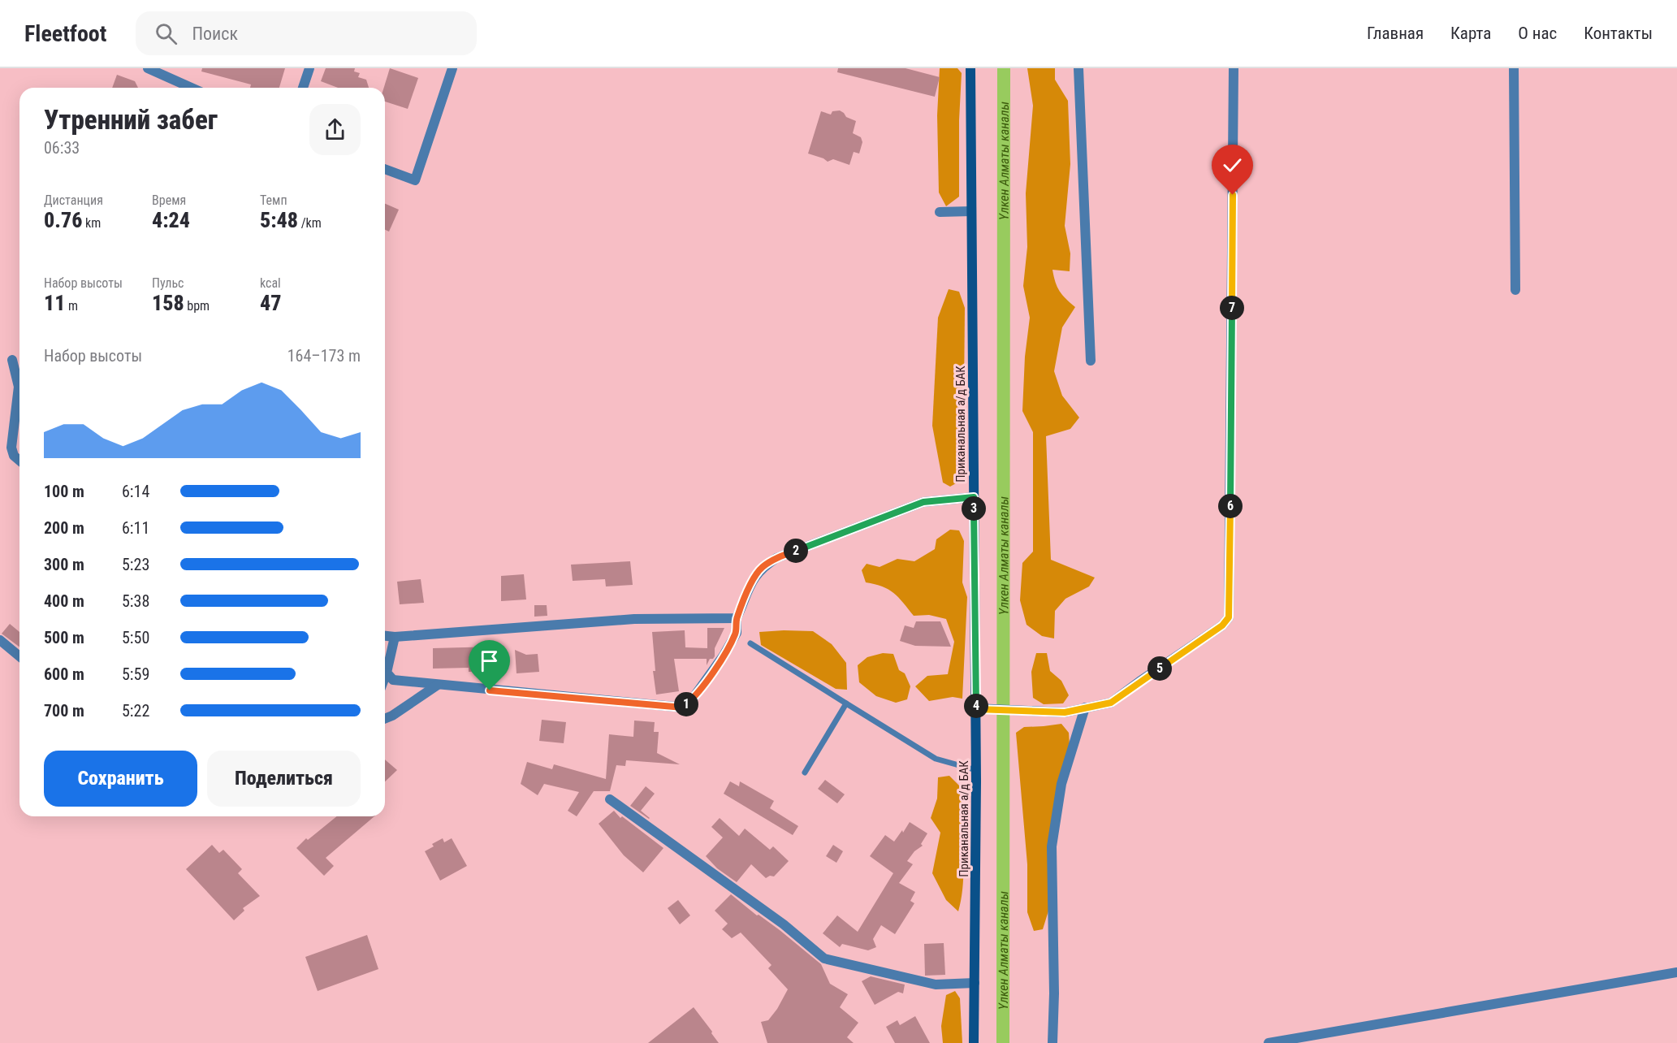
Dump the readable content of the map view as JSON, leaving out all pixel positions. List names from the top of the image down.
{
  "streets": {
    "main road": ["Приканальная а/д БАК"]
  },
  "water": ["Үлкен Алматы каналы"],
  "page": {
    "header": "Fleetfoot",
    "search": "Поиск",
    "nav": [
      "Главная",
      "Карта",
      "О нас",
      "Контакты"
    ],
    "heading": ["Утренний забег", "06:33"],
    "stats": [
      ["Дистанция", "0.76 km"],
      ["Время", "4:24"],
      ["Темп", "5:48 /km"],
      ["Набор высоты", "11 m"],
      ["Пульс", "158 bpm"],
      ["kcal", "47"]
    ],
    "pins": [
      "7",
      "6",
      "3",
      "2",
      "5",
      "1",
      "4"
    ],
    "chart": ["Набор высоты", "164–173 m"],
    "list": [
      {
        "name": "100 m",
        "note": "6:14"
      },
      {
        "name": "200 m",
        "note": "6:11"
      },
      {
        "name": "300 m",
        "note": "5:23"
      },
      {
        "name": "400 m",
        "note": "5:38"
      },
      {
        "name": "500 m",
        "note": "5:50"
      },
      {
        "name": "600 m",
        "note": "5:59"
      },
      {
        "name": "700 m",
        "note": "5:22"
      }
    ],
    "buttons": ["Сохранить", "Поделиться"]
  }
}
